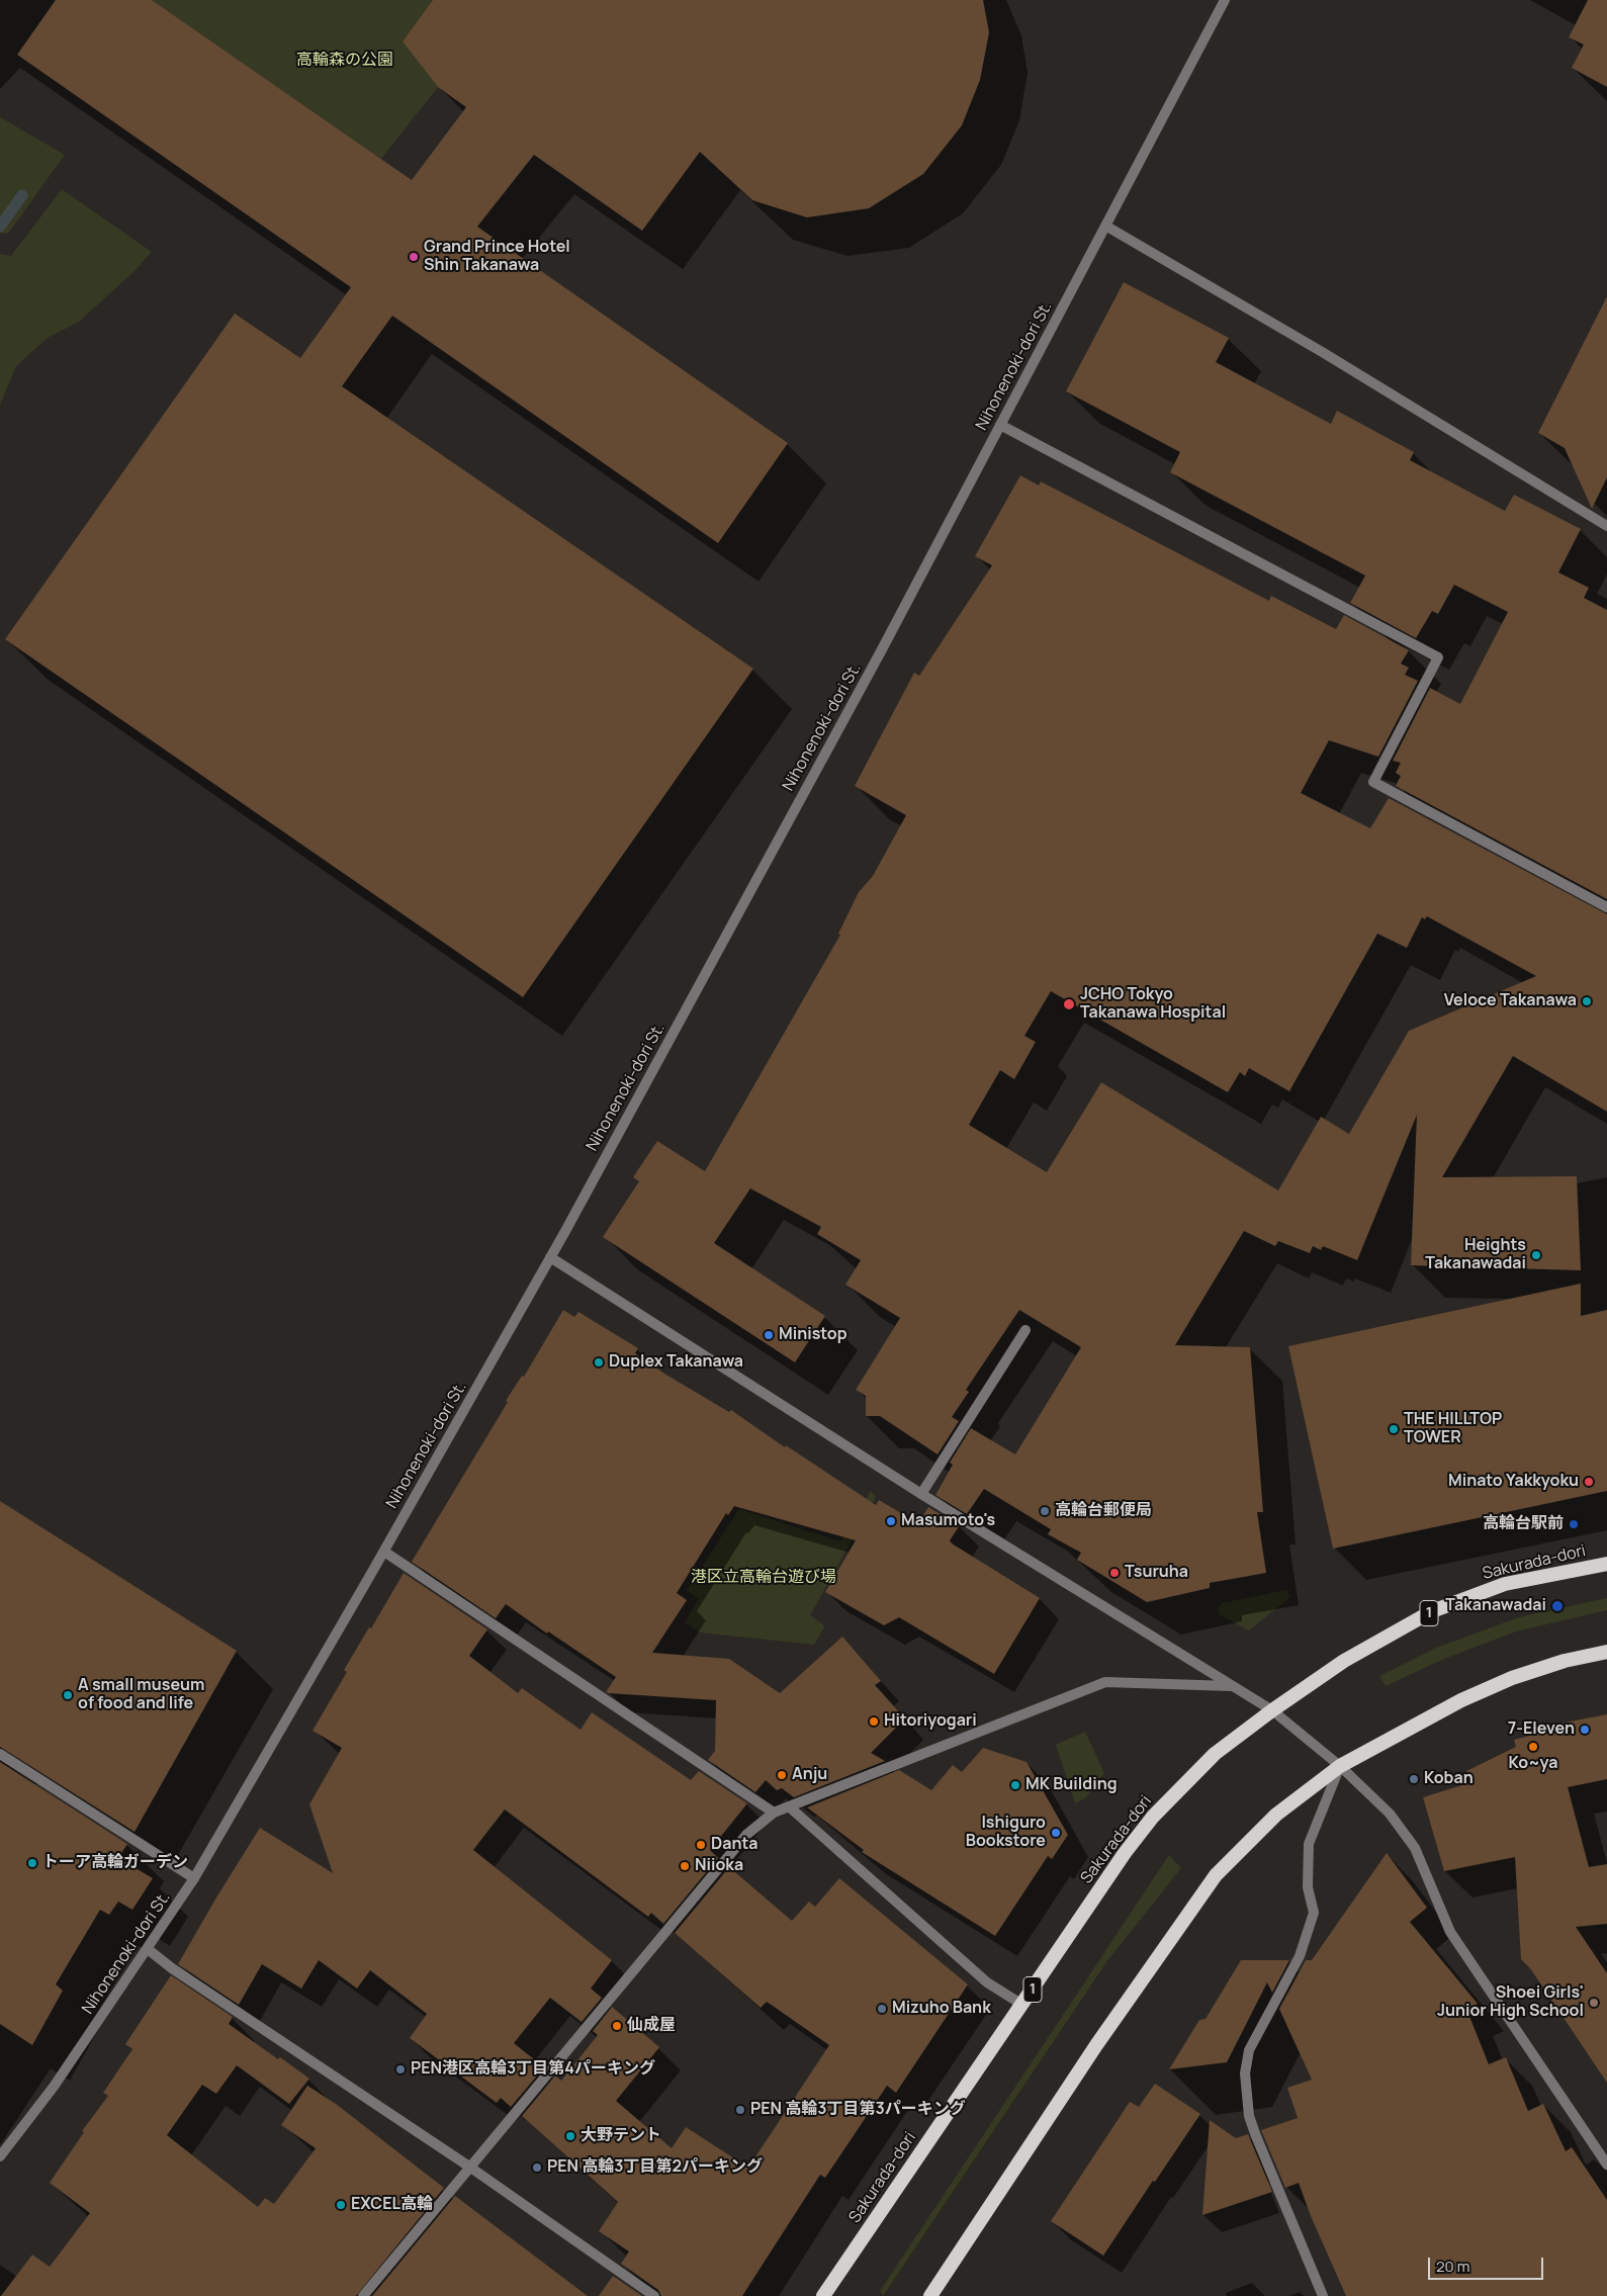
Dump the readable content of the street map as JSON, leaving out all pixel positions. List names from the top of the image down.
{
  "streets": {
    "highway": ["Sakurada-dori", "1"],
    "street": ["Nihonenoki-dori St."]
  },
  "parks": ["高輪森の公園", "港区立高輪台遊び場"],
  "places": [
    "Grand Prince Hotel Shin Takanawa",
    "Veloce Takanawa",
    "JCHO Tokyo Takanawa Hospital",
    "Heights Takanawadai",
    "Ministop",
    "Duplex Takanawa",
    "THE HILLTOP TOWER",
    "Minato Yakkyoku",
    "高輪台郵便局",
    "Masumoto's",
    "高輪台駅前",
    "Tsuruha",
    "Takanawadai",
    "A small museum of food and life",
    "Hitoriyogari",
    "7-Eleven",
    "Ko~ya",
    "Anju",
    "Koban",
    "MK Building",
    "Ishiguro Bookstore",
    "Danta",
    "トーア高輪ガーデン",
    "Niioka",
    "Shoei Girls' Junior High School",
    "Mizuho Bank",
    "仙成屋",
    "PEN港区高輪3丁目第4パーキング",
    "PEN 高輪3丁目第3パーキング",
    "大野テント",
    "PEN 高輪3丁目第2パーキング",
    "EXCEL高輪"
  ],
  "scale_bar": "20 m"
}
